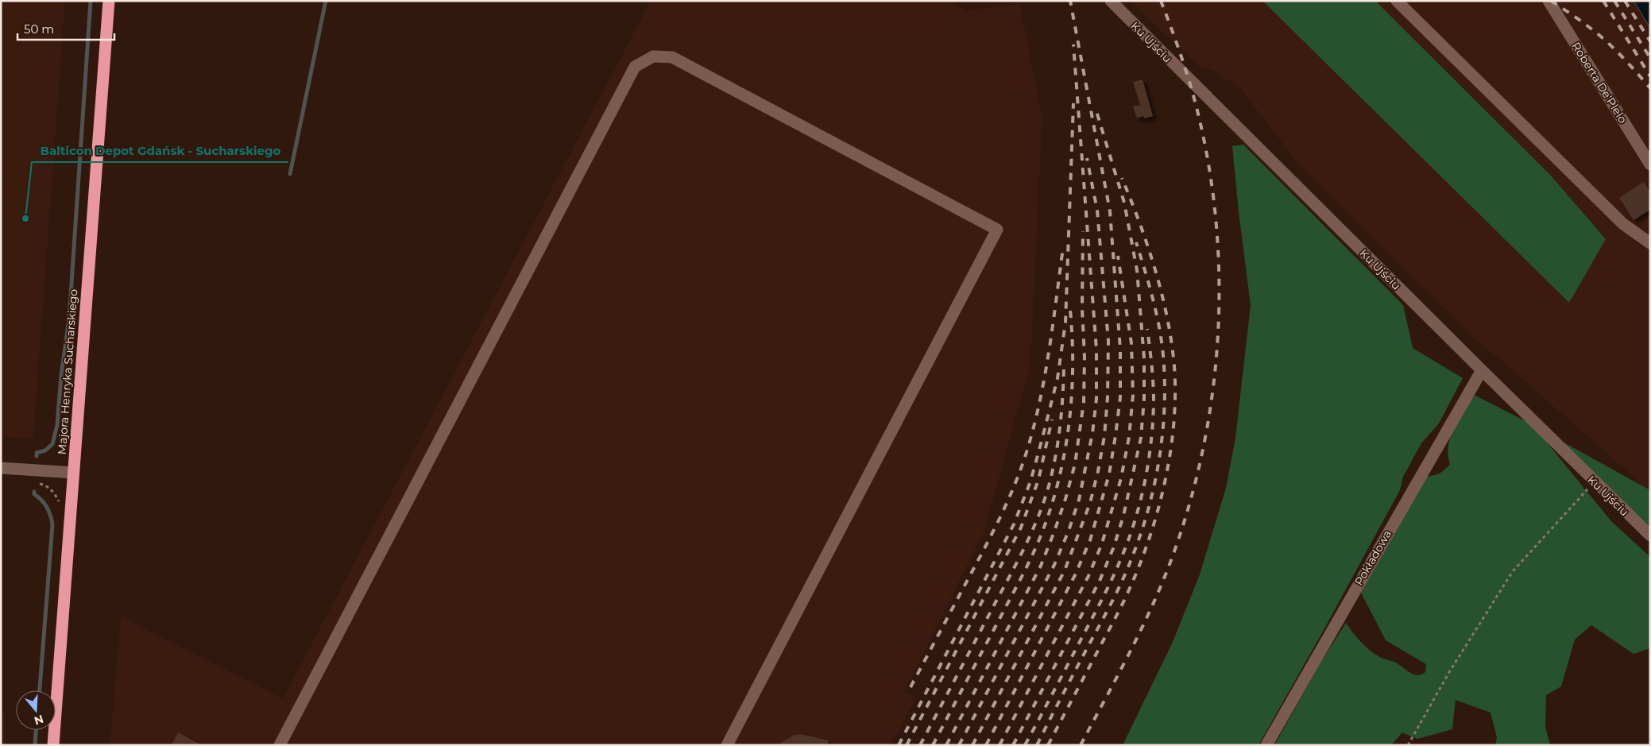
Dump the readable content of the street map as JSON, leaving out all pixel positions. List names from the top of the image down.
{
  "streets": {
    "highway": ["Majora Henryka Sucharskiego"],
    "street": ["Ku Ujściu", "Roberta De'Plelo", "Pokładowa"]
  },
  "crossings": [
    ["Ku Ujściu", "Pokładowa"]
  ],
  "places": ["Balticon Depot Gdańsk - Sucharskiego"],
  "scale_bar": "50 m",
  "north": "bottom"
}
